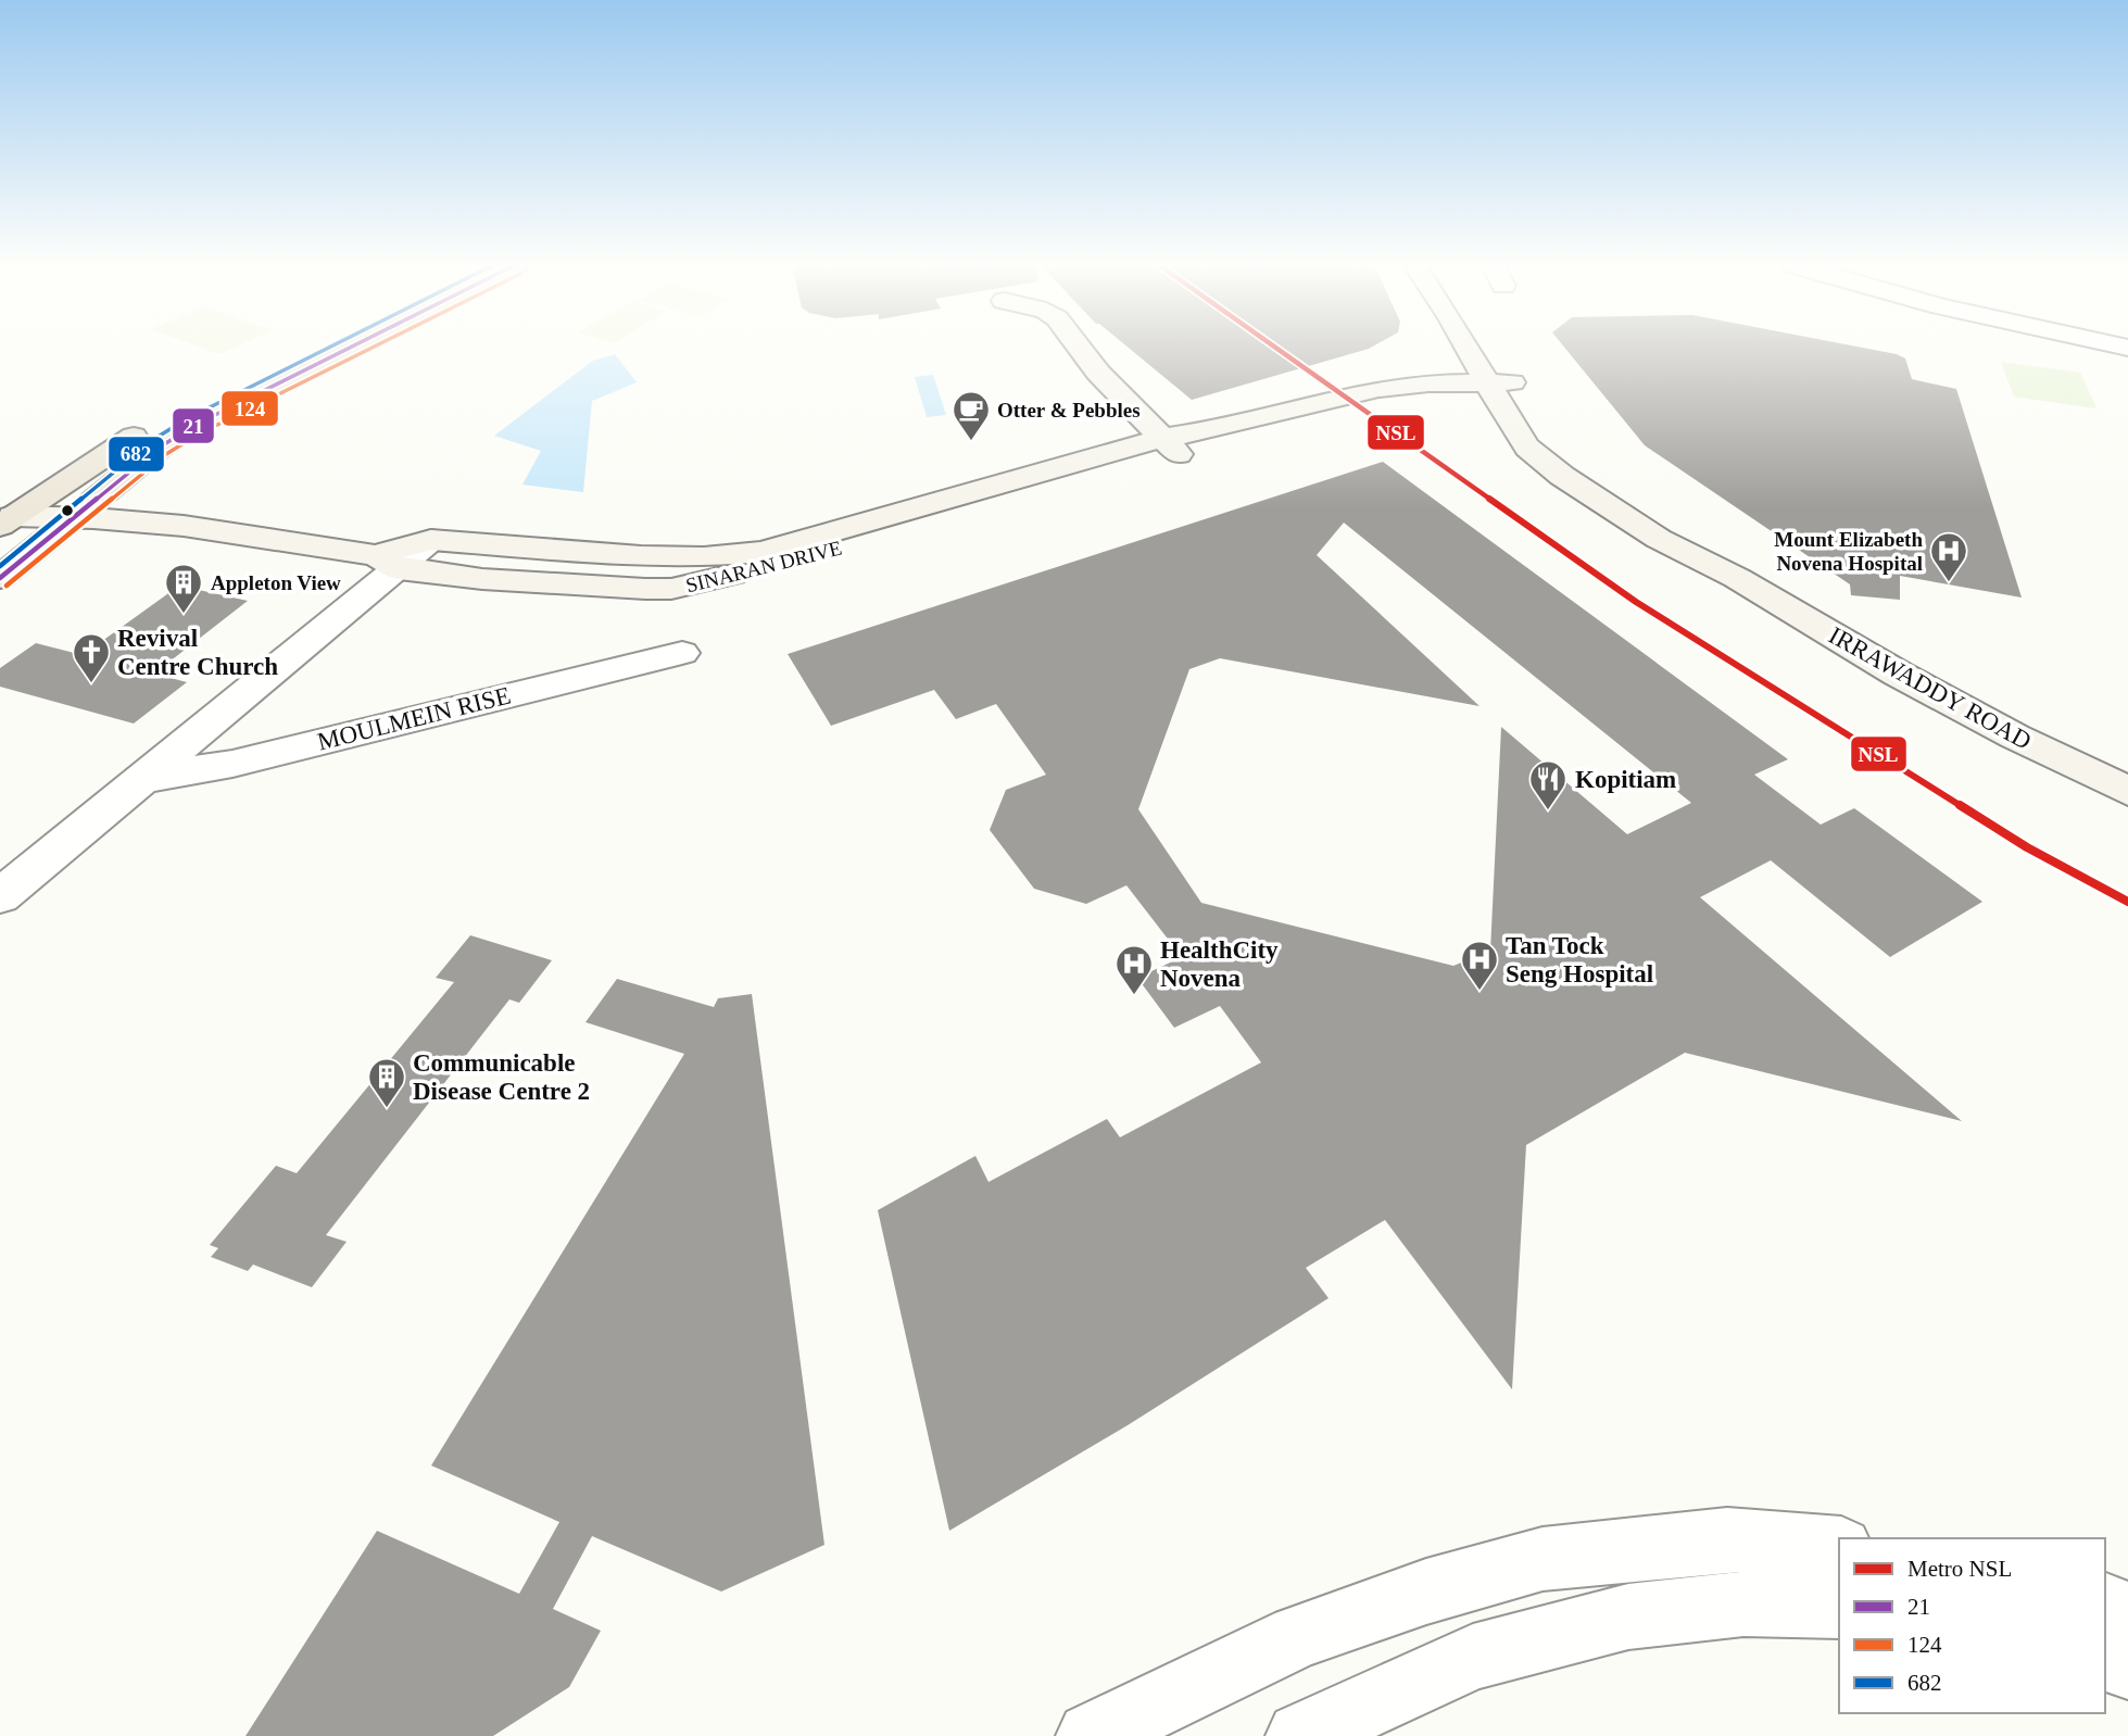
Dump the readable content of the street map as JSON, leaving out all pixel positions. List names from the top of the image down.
{
  "streets": {
    "street": ["SINARAN DRIVE", "IRRAWADDY ROAD", "MOULMEIN RISE"]
  },
  "crossings": [
    ["SINARAN DRIVE", "IRRAWADDY ROAD"],
    ["SINARAN DRIVE", "MOULMEIN RISE"]
  ],
  "places": {
    "cafe": ["Otter & Pebbles"],
    "hospital": ["Mount Elizabeth Novena Hospital", "Tan Tock Seng Hospital", "HealthCity Novena"],
    "building": ["Appleton View", "Communicable Disease Centre 2"],
    "church": ["Revival Centre Church"],
    "restaurant": ["Kopitiam"]
  },
  "lines": [
    "metro line NSL",
    "transit line 21",
    "transit line 124",
    "transit line 682"
  ],
  "legend": [
    "Metro NSL",
    "21",
    "124",
    "682"
  ]
}
